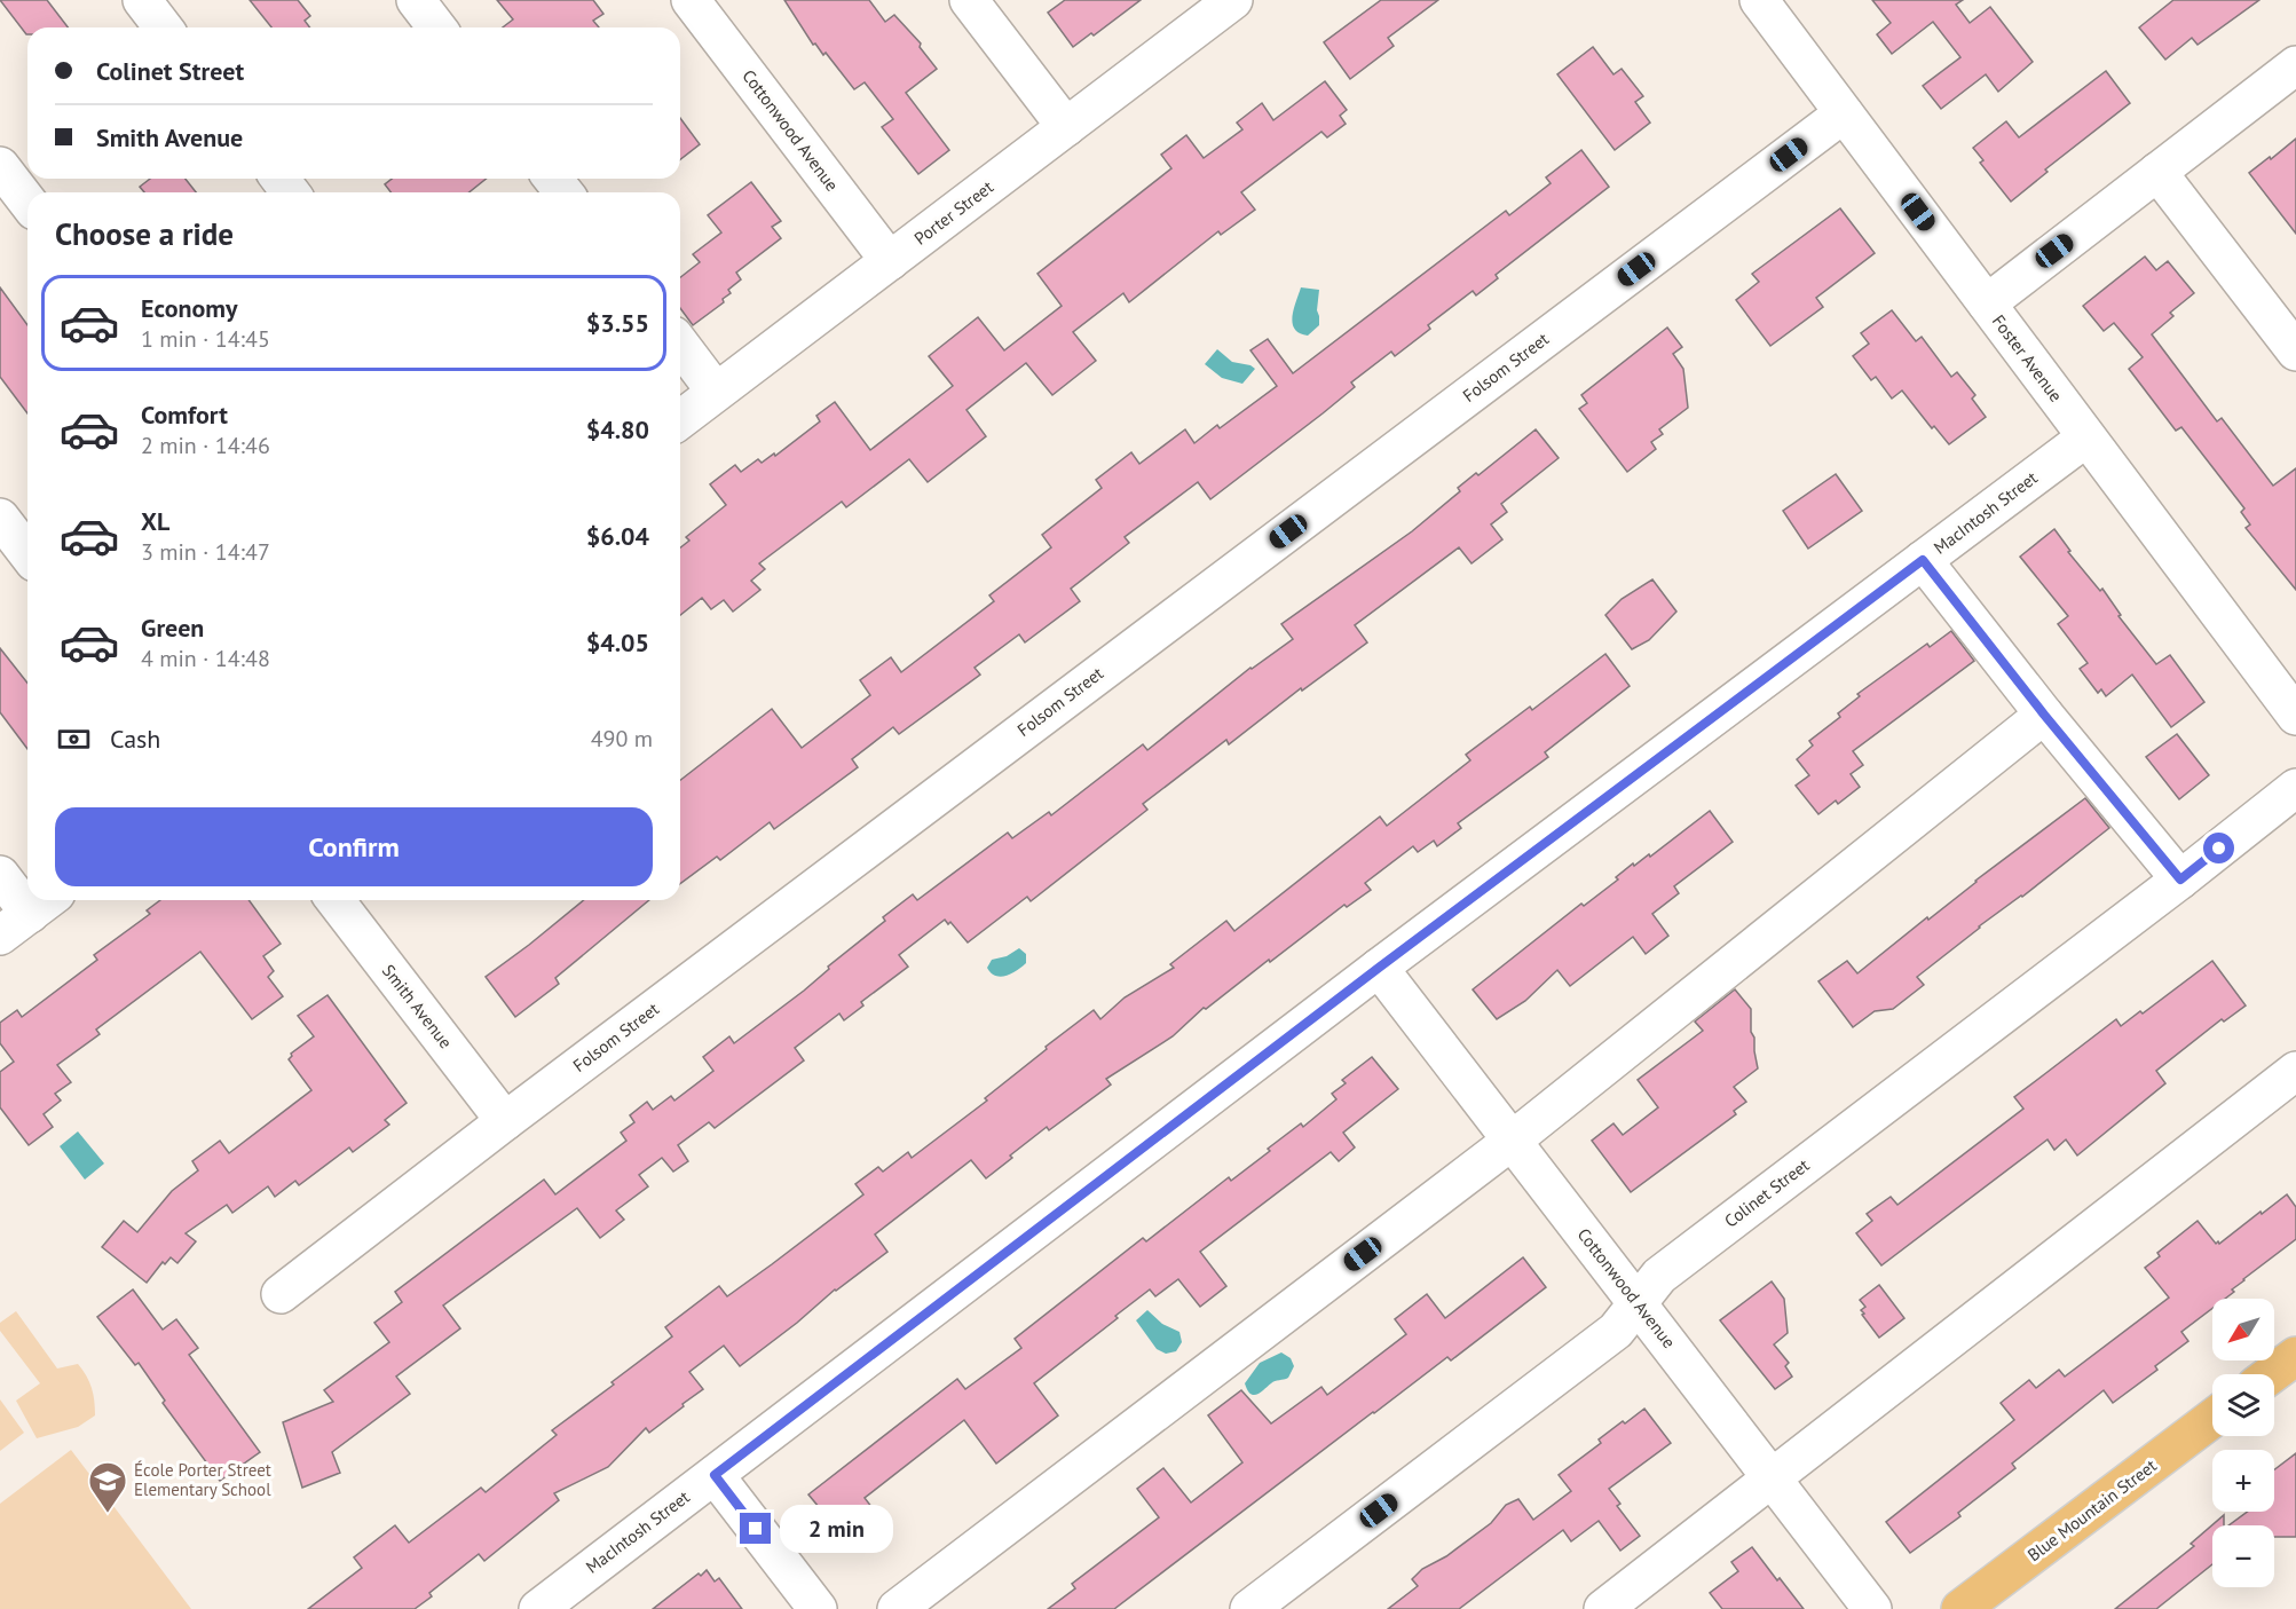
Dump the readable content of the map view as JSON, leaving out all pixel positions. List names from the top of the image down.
{
  "streets": {
    "main road": ["Blue Mountain Street"],
    "street": [
      "Cottonwood Avenue",
      "Porter Street",
      "Foster Avenue",
      "Folsom Street",
      "MacIntosh Street",
      "Smith Avenue",
      "Colinet Street"
    ]
  },
  "crossings": [
    ["Cottonwood Avenue", "Porter Street"],
    ["Cottonwood Avenue", "MacIntosh Street"],
    ["Cottonwood Avenue", "Colinet Street"],
    ["Foster Avenue", "Folsom Street"],
    ["Foster Avenue", "MacIntosh Street"],
    ["Folsom Street", "Smith Avenue"]
  ],
  "places": {
    "school or university": ["École Porter Street Elementary School"]
  },
  "north": "bottom left",
  "page": {
    "banner": ["Colinet Street", "Smith Avenue"],
    "heading": "Choose a ride",
    "list": [
      {
        "name": "Economy",
        "note": "1 min · 14:45",
        "value": "$3.55"
      },
      {
        "name": "Comfort",
        "note": "2 min · 14:46",
        "value": "$4.80"
      },
      {
        "name": "XL",
        "note": "3 min · 14:47",
        "value": "$6.04"
      },
      {
        "name": "Green",
        "note": "4 min · 14:48",
        "value": "$4.05"
      }
    ],
    "pay": ["Cash", "490 m"],
    "buttons": "Confirm",
    "map_buttons": ["+", "−"],
    "bubble": "2 min"
  }
}
